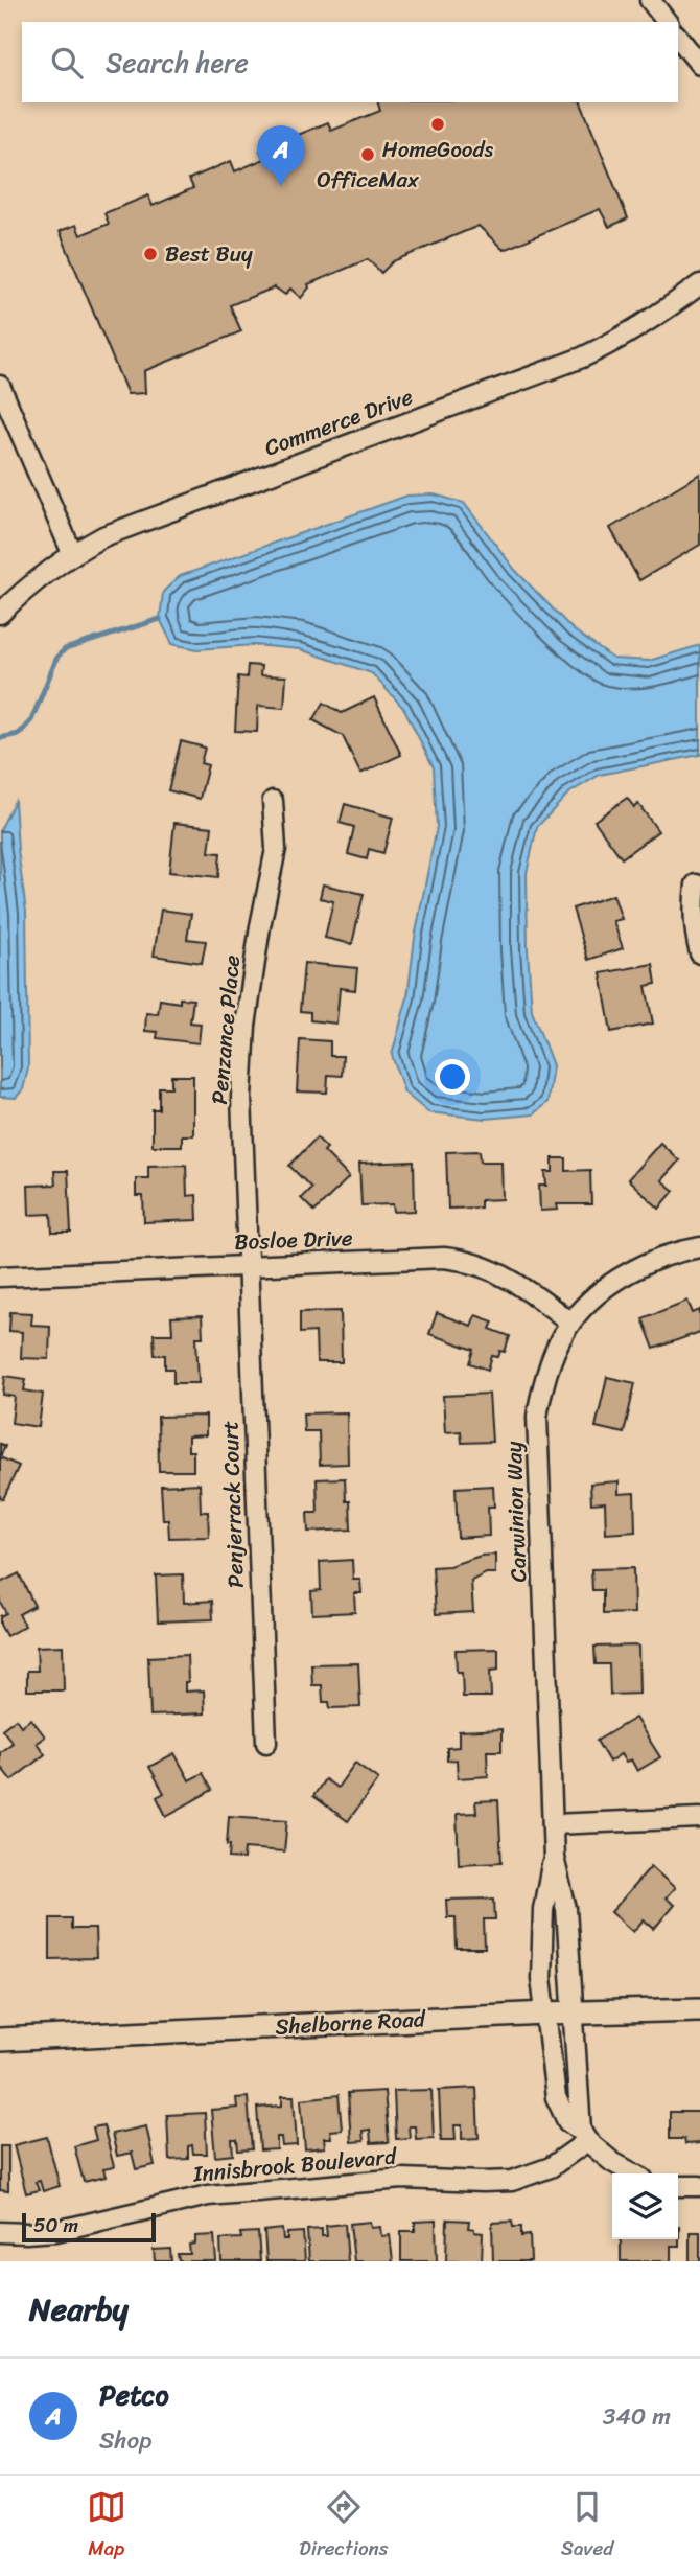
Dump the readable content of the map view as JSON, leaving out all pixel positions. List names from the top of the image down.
{
  "streets": {
    "street": [
      "Commerce Drive",
      "Penzance Place",
      "Bosloe Drive",
      "Penjerrack Court",
      "Carwinion Way",
      "Shelborne Road",
      "Innisbrook Boulevard"
    ]
  },
  "crossings": [
    ["Penzance Place", "Bosloe Drive"],
    ["Penzance Place", "Penjerrack Court"],
    ["Bosloe Drive", "Penjerrack Court"],
    ["Bosloe Drive", "Carwinion Way"],
    ["Carwinion Way", "Shelborne Road"],
    ["Carwinion Way", "Innisbrook Boulevard"]
  ],
  "places": ["HomeGoods", "OfficeMax", "Best Buy"],
  "scale_bar": "50 m",
  "page": {
    "search": "Search here",
    "pins": "A",
    "scale": "50 m",
    "heading": "Nearby",
    "list": [
      {
        "mark": "A",
        "name": "Petco",
        "note": "Shop",
        "value": "340 m"
      }
    ],
    "nav": ["Map", "Directions", "Saved"]
  }
}
